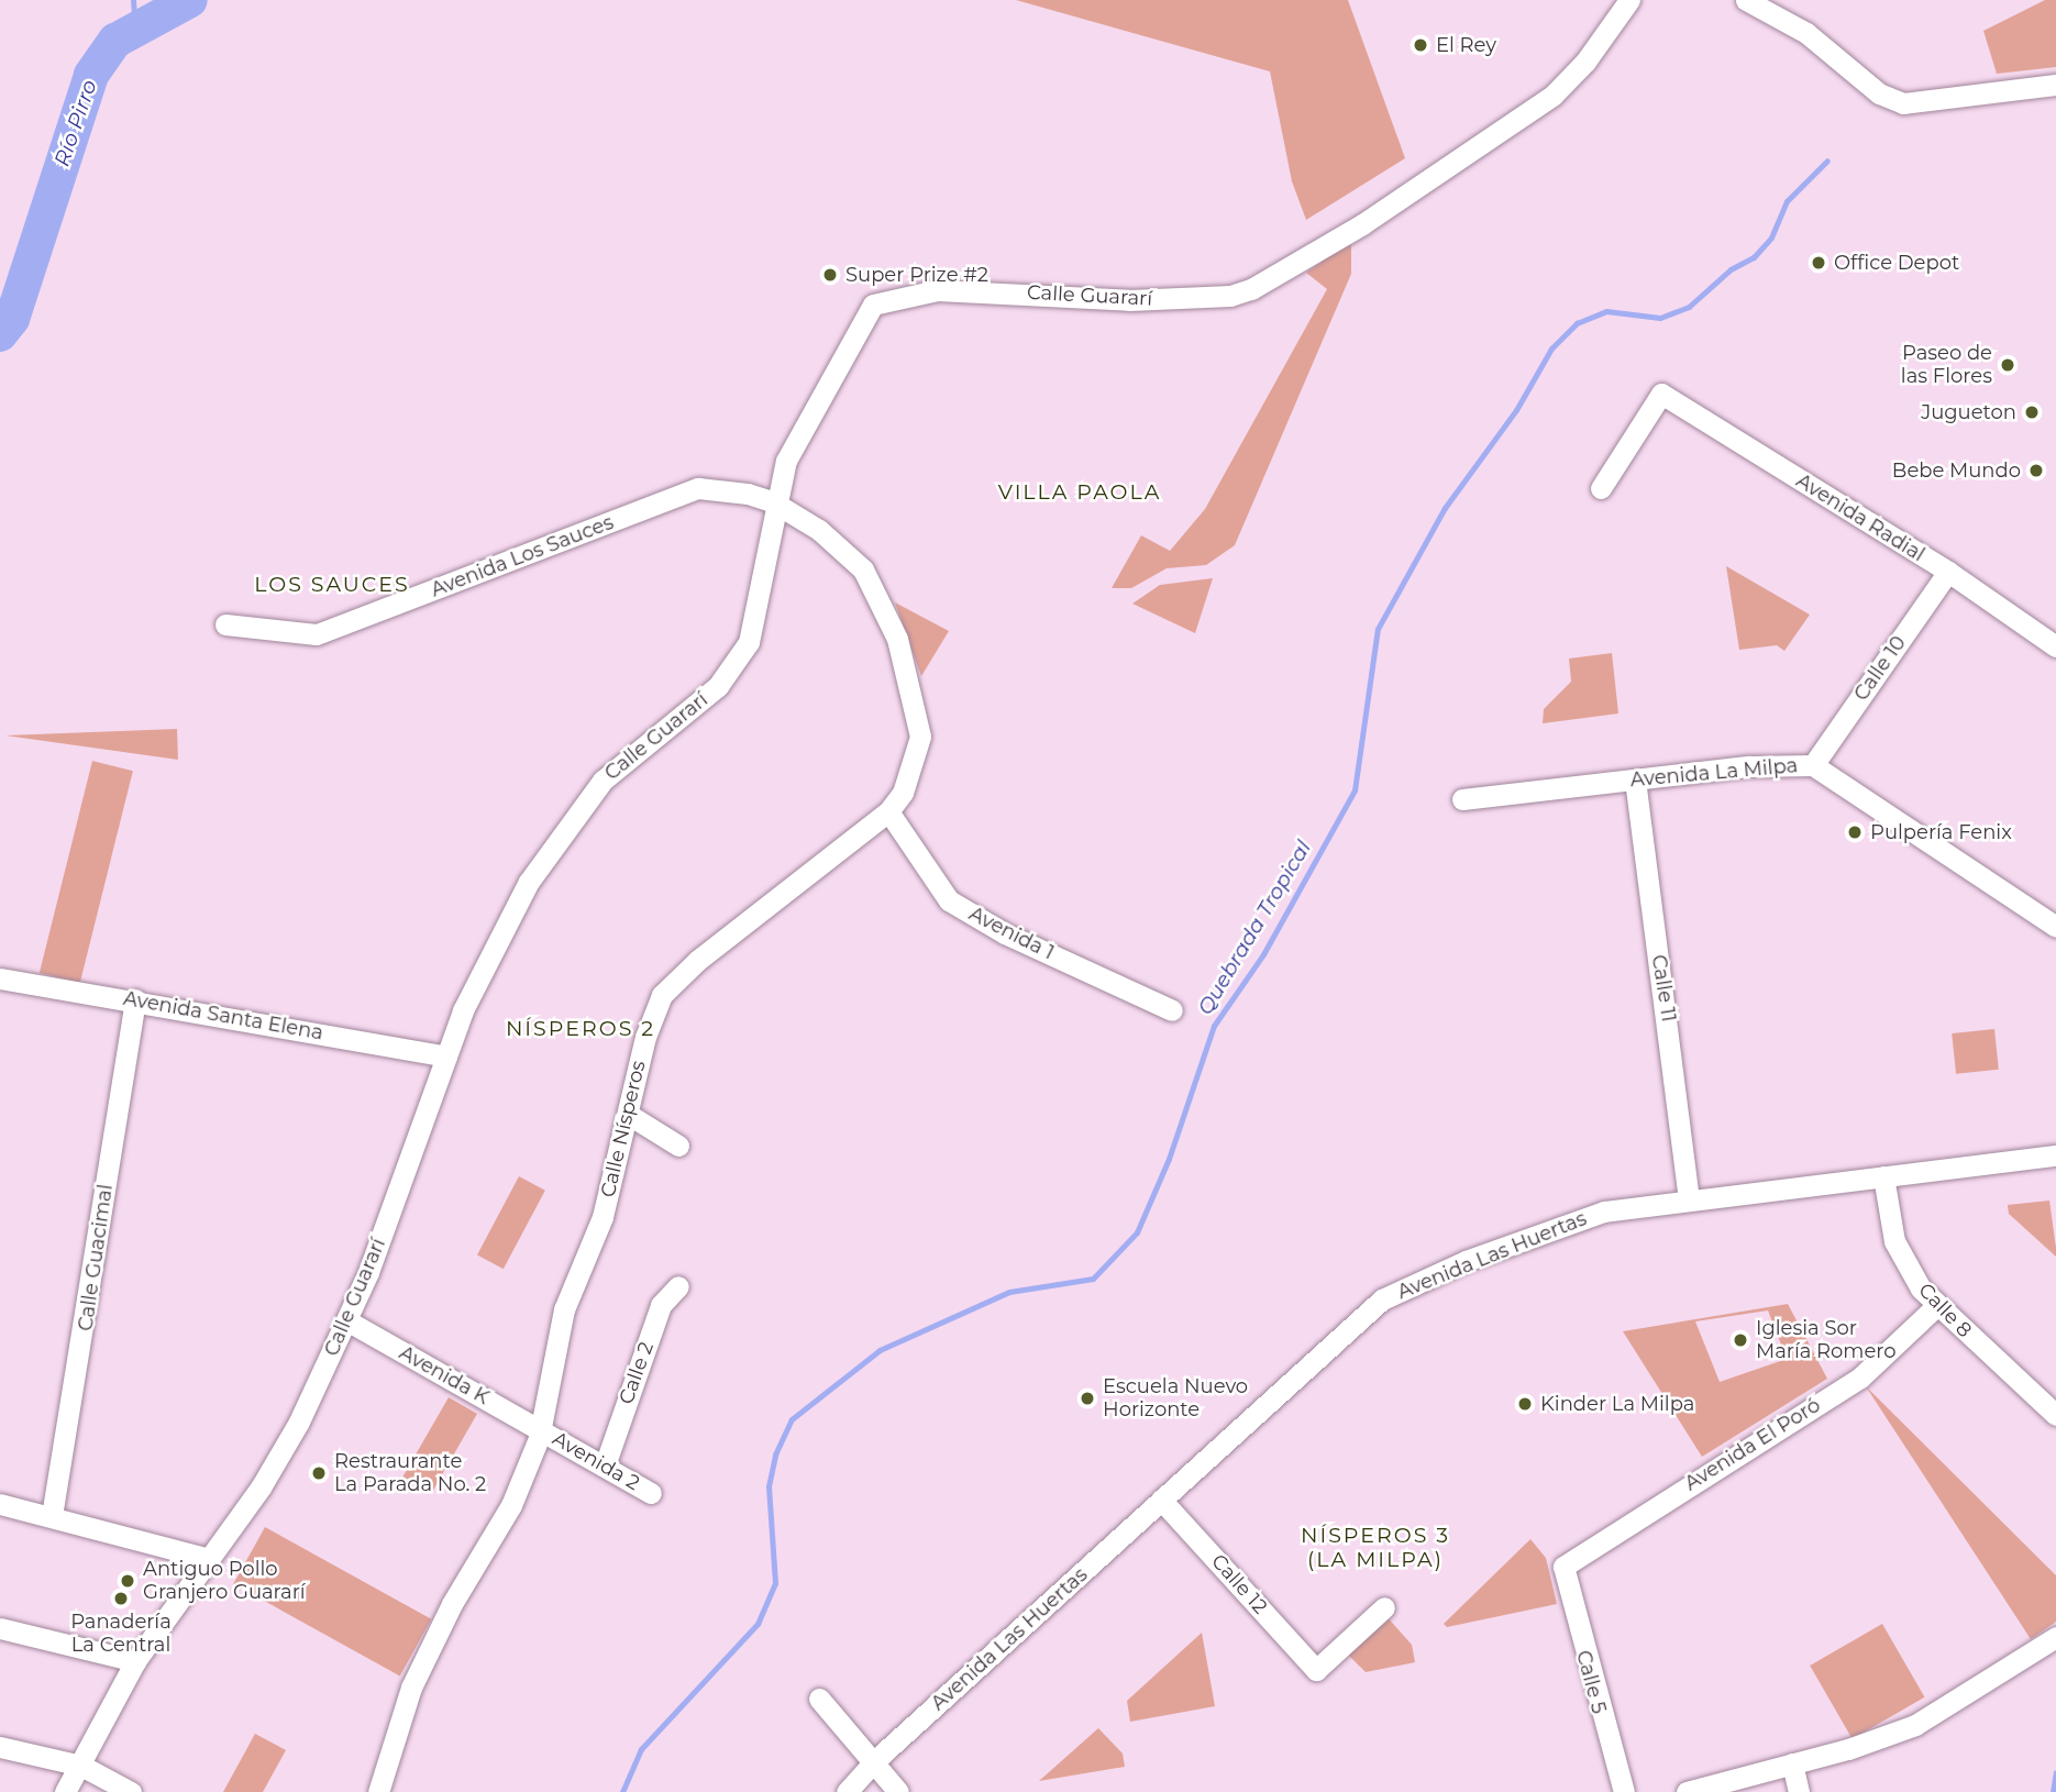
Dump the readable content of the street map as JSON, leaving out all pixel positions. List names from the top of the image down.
{
  "streets": {
    "street": [
      "Calle Guararí",
      "Avenida Radial",
      "Avenida Los Sauces",
      "Calle 10",
      "Avenida La Milpa",
      "Avenida 1",
      "Calle 11",
      "Avenida Santa Elena",
      "Calle Nísperos",
      "Avenida Las Huertas",
      "Calle Guacimal",
      "Calle 8",
      "Calle 2",
      "Avenida K",
      "Avenida El Poró",
      "Avenida 2",
      "Calle 12",
      "Calle 5"
    ]
  },
  "crossings": [
    ["Calle Guararí", "Avenida Los Sauces"],
    ["Calle Guararí", "Avenida Santa Elena"],
    ["Calle Guararí", "Calle Nísperos"],
    ["Calle Guararí", "Avenida K"],
    ["Avenida Radial", "Calle 10"],
    ["Avenida Los Sauces", "Calle Nísperos"],
    ["Calle 10", "Avenida La Milpa"],
    ["Avenida La Milpa", "Calle 11"],
    ["Avenida 1", "Calle Nísperos"],
    ["Calle 11", "Avenida Las Huertas"],
    ["Avenida Santa Elena", "Calle Guacimal"],
    ["Calle Nísperos", "Avenida K"],
    ["Calle Nísperos", "Avenida 2"],
    ["Avenida Las Huertas", "Calle 8"],
    ["Avenida Las Huertas", "Calle 12"],
    ["Calle 8", "Avenida El Poró"],
    ["Calle 2", "Avenida 2"],
    ["Avenida K", "Avenida 2"],
    ["Avenida El Poró", "Calle 5"]
  ],
  "districts": [
    "VILLA PAOLA",
    "LOS SAUCES",
    "NÍSPEROS 2",
    "NÍSPEROS 3 (LA MILPA)"
  ],
  "water": ["Río Pirro", "Quebrada Tropical"],
  "places": [
    "El Rey",
    "Office Depot",
    "Super Prize #2",
    "Paseo de las Flores",
    "Jugueton",
    "Bebe Mundo",
    "Pulpería Fenix",
    "Iglesia Sor María Romero",
    "Escuela Nuevo Horizonte",
    "Kinder La Milpa",
    "Restraurante La Parada No. 2",
    "Antiguo Pollo Granjero Guararí",
    "Panadería La Central"
  ]
}
